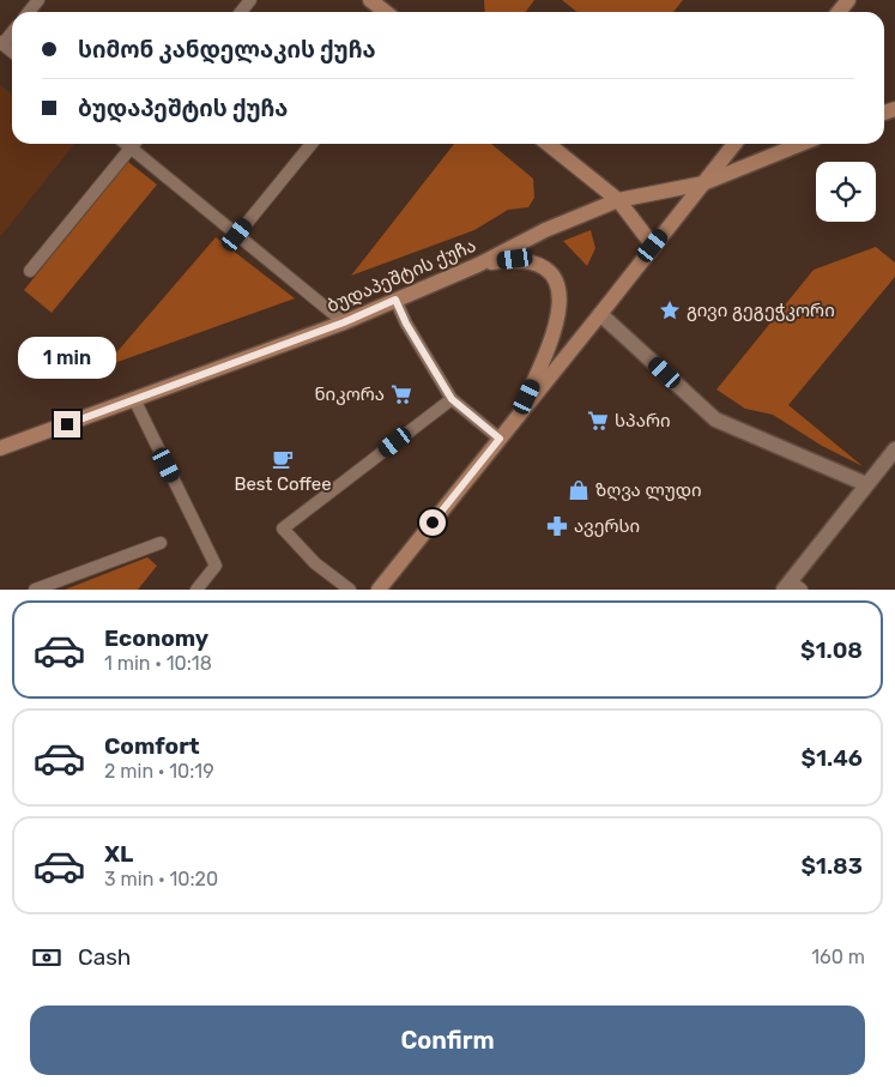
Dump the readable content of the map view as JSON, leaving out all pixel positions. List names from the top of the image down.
{
  "streets": {
    "main road": ["ბუდაპეშტის ქუჩა"]
  },
  "places": {
    "place": ["გივი გეგეჭკორი"],
    "supermarket": ["ნიკორა", "სპარი"],
    "cafe": ["Best Coffee"],
    "shop": ["ზღვა ლუდი"],
    "pharmacy": ["ავერსი"]
  },
  "page": {
    "banner": ["სიმონ კანდელაკის ქუჩა", "ბუდაპეშტის ქუჩა"],
    "bubble": "1 min",
    "list": [
      {
        "name": "Economy",
        "note": "1 min · 10:18",
        "value": "$1.08"
      },
      {
        "name": "Comfort",
        "note": "2 min · 10:19",
        "value": "$1.46"
      },
      {
        "name": "XL",
        "note": "3 min · 10:20",
        "value": "$1.83"
      }
    ],
    "pay": ["Cash", "160 m"],
    "buttons": "Confirm"
  }
}
